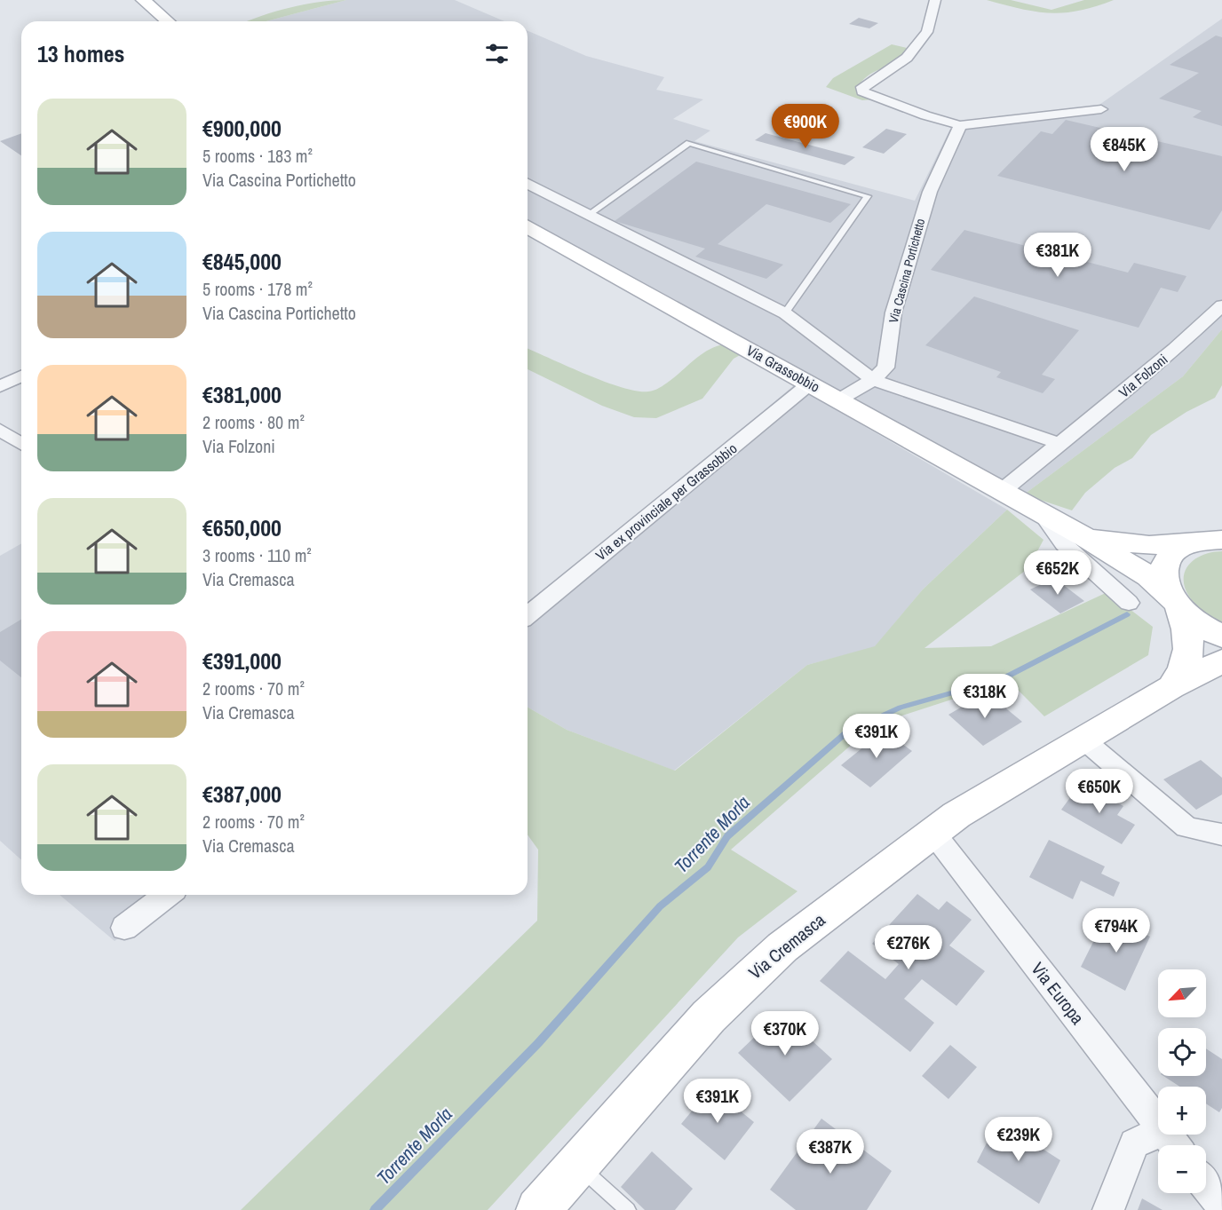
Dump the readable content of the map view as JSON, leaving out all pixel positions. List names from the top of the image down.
{
  "streets": {
    "street": [
      "Via Cascina Portichetto",
      "Via Grassobbio",
      "Via Folzoni",
      "Via ex provinciale per Grassobbio",
      "Via Cremasca",
      "Via Europa"
    ]
  },
  "crossings": [
    ["Via Cascina Portichetto", "Via Grassobbio"],
    ["Via Grassobbio", "Via Folzoni"],
    ["Via Grassobbio", "Via ex provinciale per Grassobbio"],
    ["Via Grassobbio", "Via Cremasca"],
    ["Via Cremasca", "Via Europa"]
  ],
  "water": ["Torrente Morla"],
  "north": "bottom left",
  "page": {
    "heading": "13 homes",
    "list": [
      {
        "name": "€900,000",
        "note": "5 rooms · 183 m² · Via Cascina Portichetto"
      },
      {
        "name": "€845,000",
        "note": "5 rooms · 178 m² · Via Cascina Portichetto"
      },
      {
        "name": "€381,000",
        "note": "2 rooms · 80 m² · Via Folzoni"
      },
      {
        "name": "€650,000",
        "note": "3 rooms · 110 m² · Via Cremasca"
      },
      {
        "name": "€391,000",
        "note": "2 rooms · 70 m² · Via Cremasca"
      },
      {
        "name": "€387,000",
        "note": "2 rooms · 70 m² · Via Cremasca"
      }
    ],
    "price": [
      "€900K",
      "€845K",
      "€381K",
      "€652K",
      "€318K",
      "€391K",
      "€650K",
      "€794K",
      "€276K",
      "€370K",
      "€391K",
      "€239K",
      "€387K"
    ],
    "map_buttons": ["+", "−"]
  }
}
